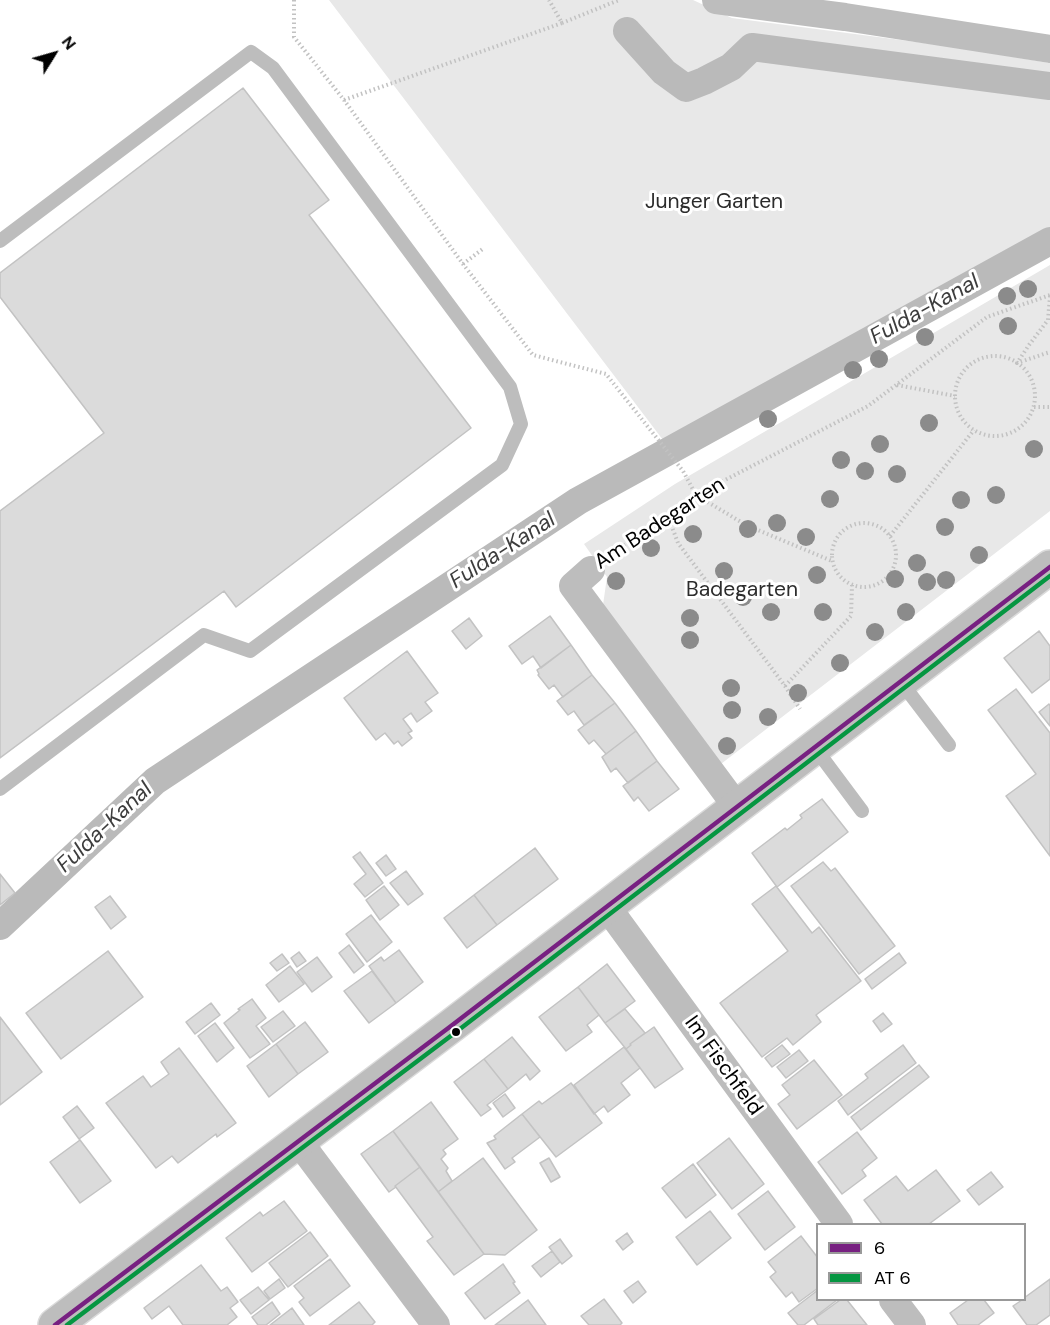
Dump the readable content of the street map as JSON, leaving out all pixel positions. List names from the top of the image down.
{
  "streets": {
    "street": ["Am Badegarten", "Im Fischfeld"]
  },
  "water": ["Fulda-Kanal"],
  "parks": ["Junger Garten", "Badegarten"],
  "lines": ["transit line 6"],
  "legend": ["6", "AT 6"],
  "north": "top right"
}
